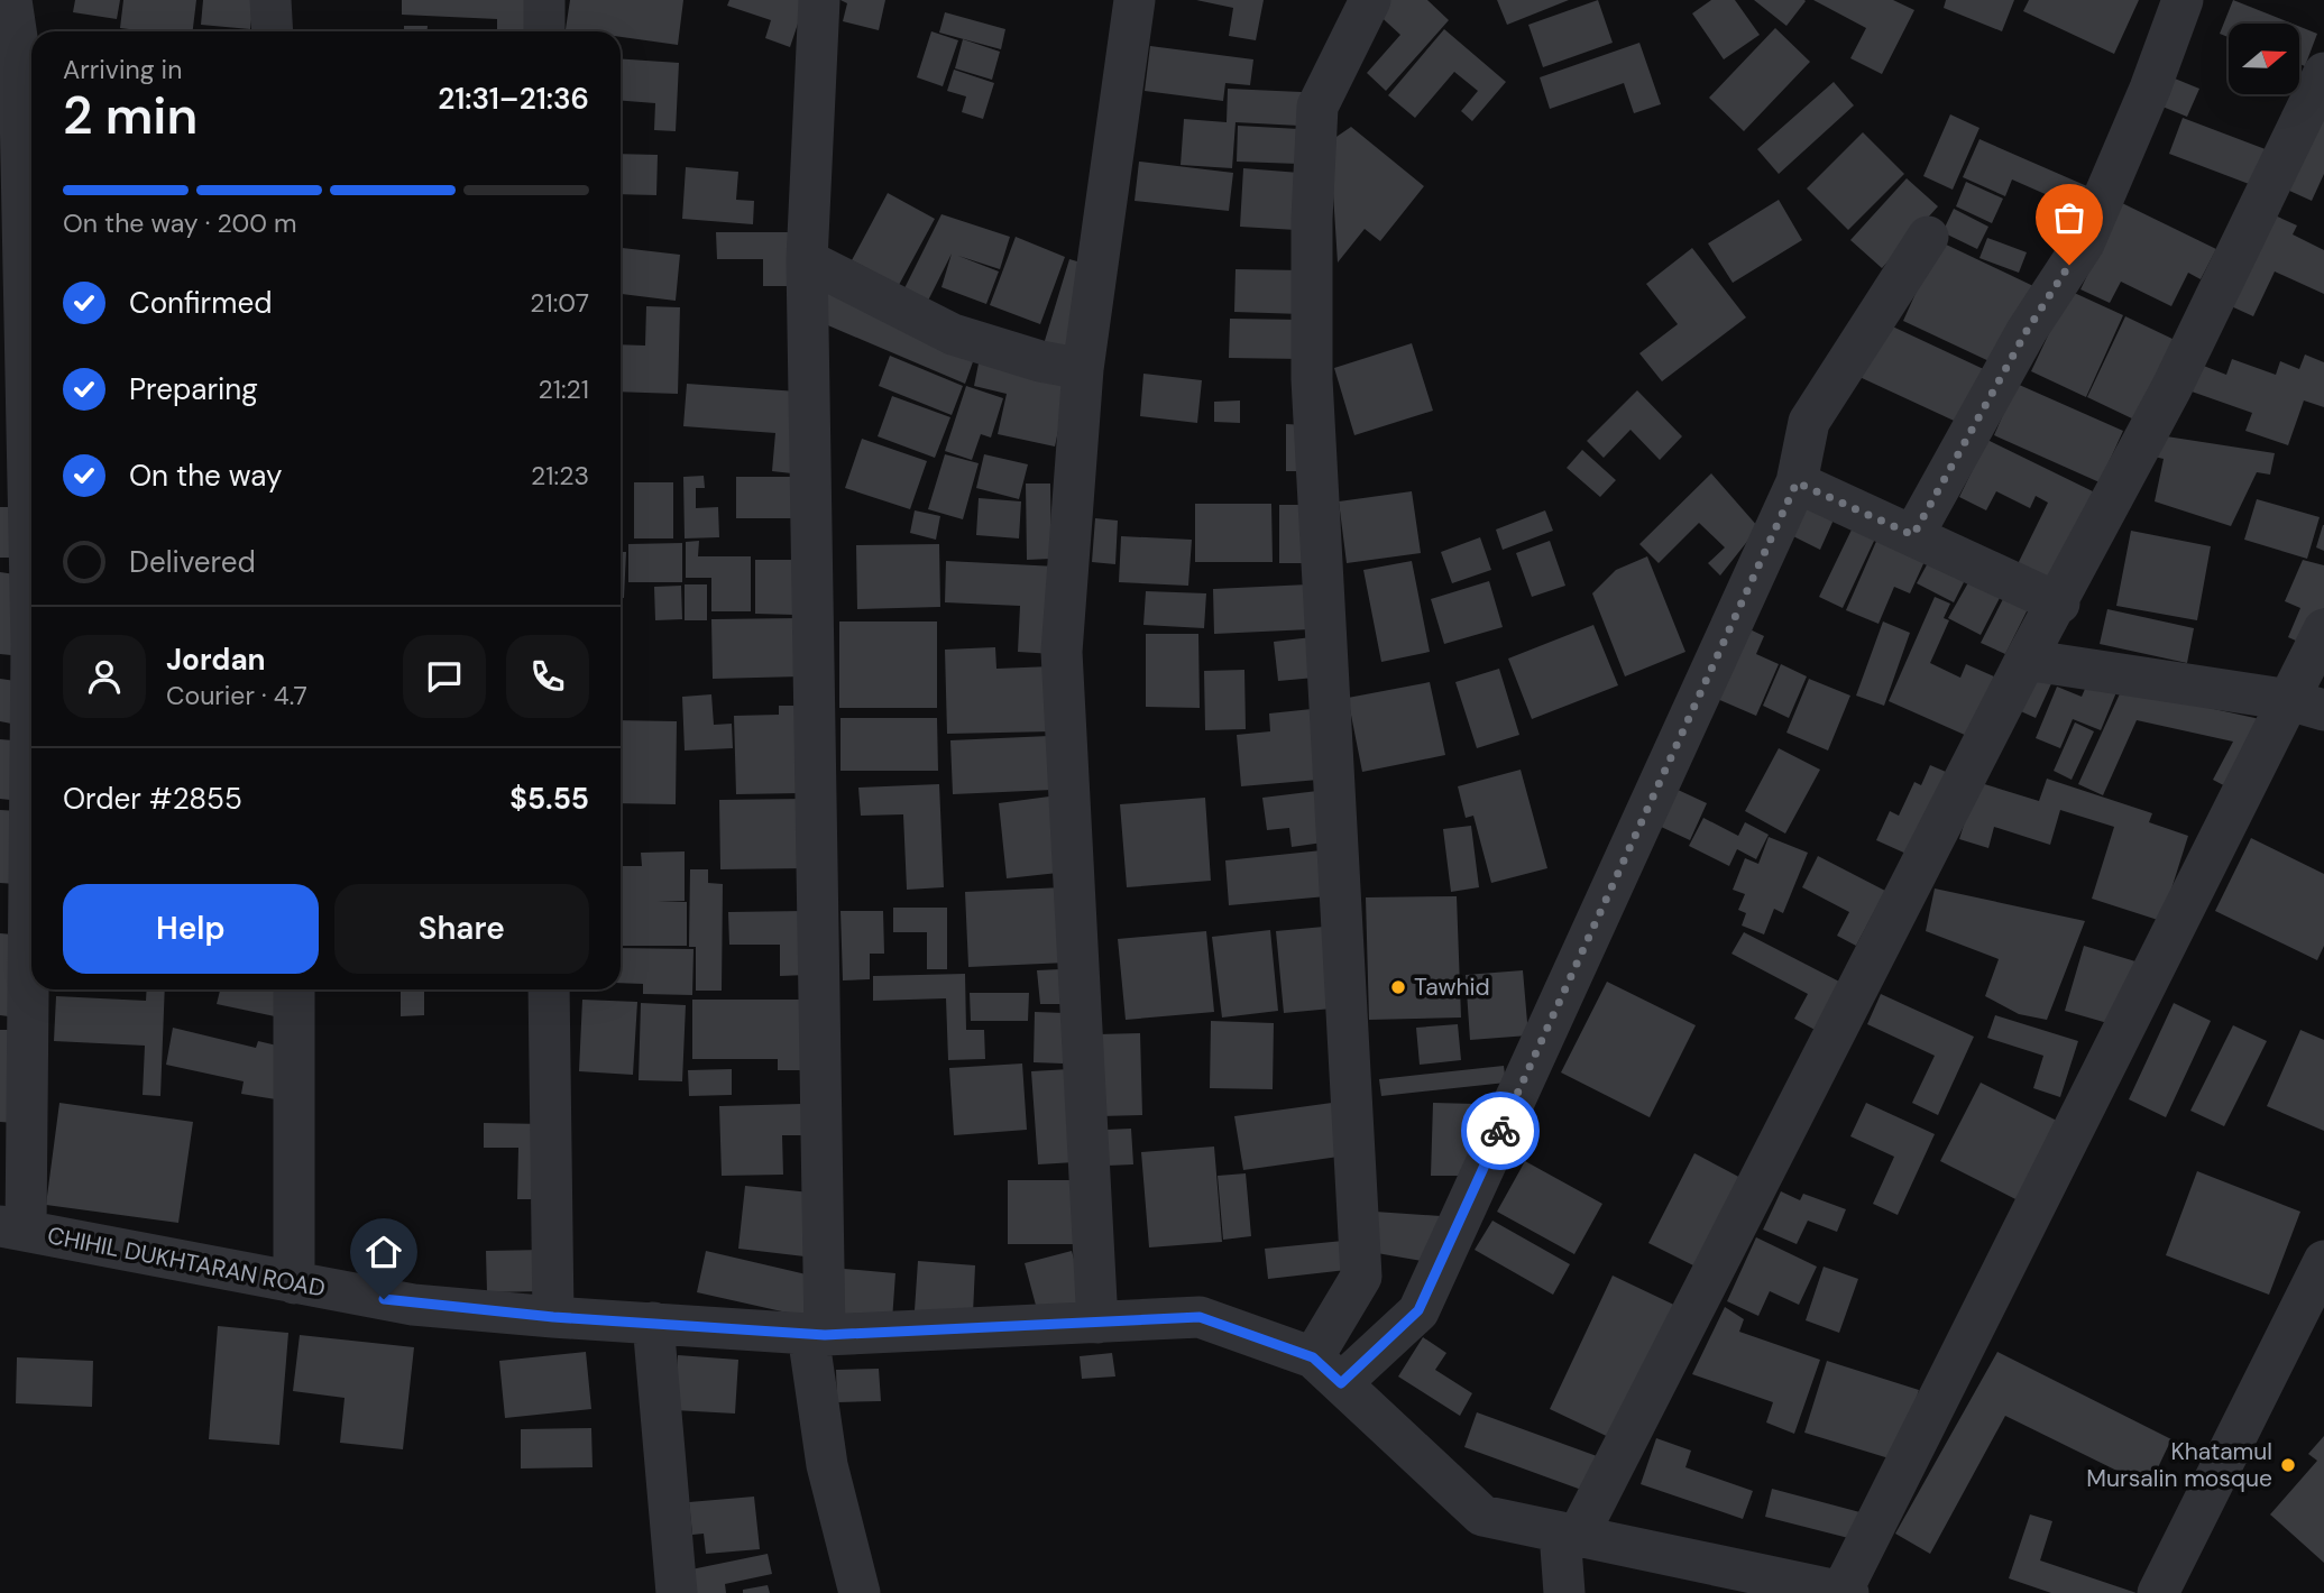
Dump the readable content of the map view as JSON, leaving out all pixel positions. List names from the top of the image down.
{
  "streets": {
    "street": ["CHIHIL DUKHTARAN ROAD"]
  },
  "places": ["Tawhid", "Khatamul Mursalin mosque"],
  "north": "right",
  "page": {
    "heading": ["2 min", "Arriving in", "21:31–21:36"],
    "panel": [
      "Jordan",
      "Courier · 4.7",
      "Order #2855",
      "$5.55"
    ],
    "bar": "On the way · 200 m",
    "list": [
      ["Confirmed", "21:07"],
      ["Preparing", "21:21"],
      ["On the way", "21:23"],
      "Delivered"
    ],
    "buttons": ["Help", "Share"]
  }
}
